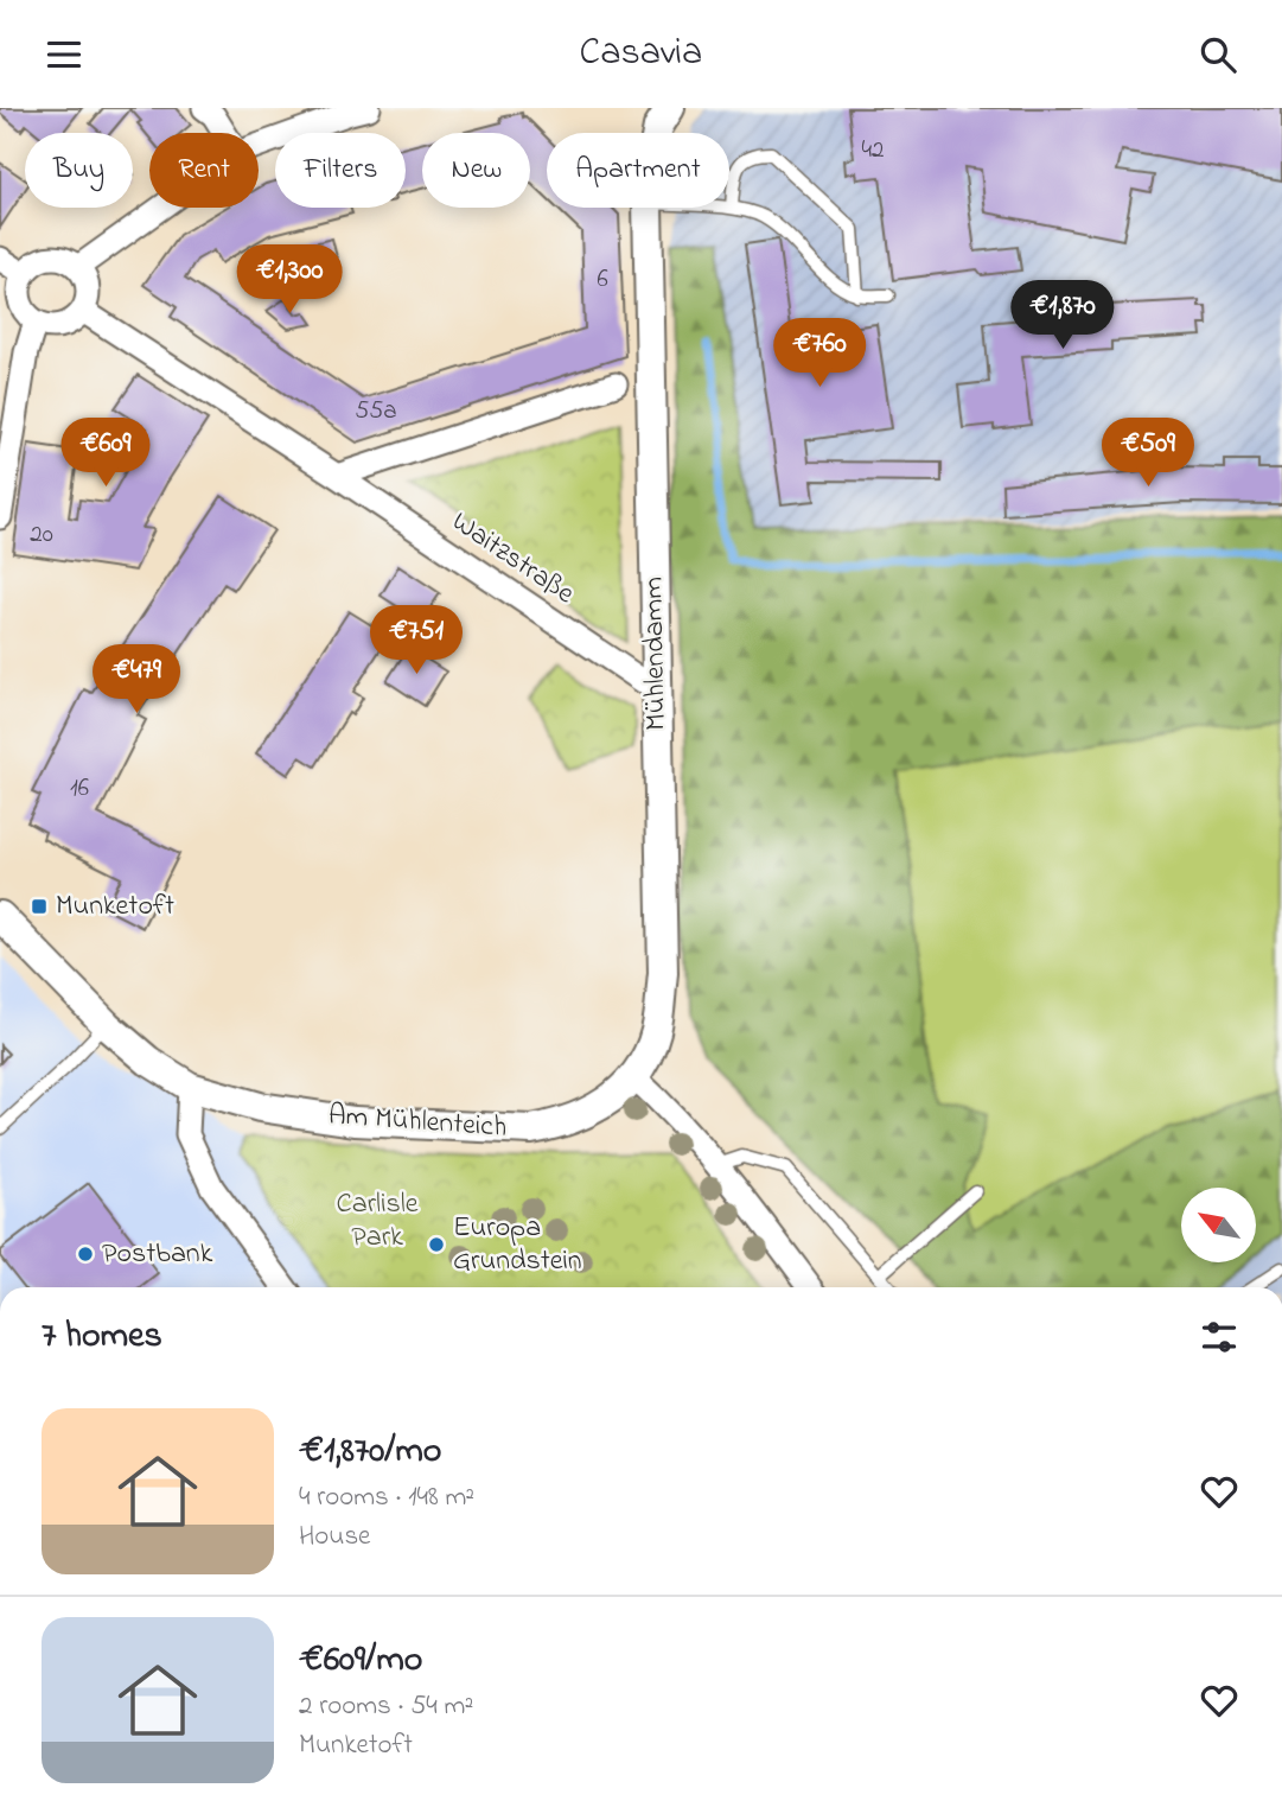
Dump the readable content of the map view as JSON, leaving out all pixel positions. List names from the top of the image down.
{
  "streets": {
    "street": ["Waitzstraße", "Mühlendamm", "Am Mühlenteich"]
  },
  "crossings": [
    ["Waitzstraße", "Mühlendamm"],
    ["Mühlendamm", "Am Mühlenteich"]
  ],
  "parks": ["Carlisle Park"],
  "places": {
    "transit": ["Munketoft"],
    "other": ["Europa Grundstein", "Postbank"]
  },
  "house_numbers": [
    "42",
    "6",
    "55a",
    "20",
    "16"
  ],
  "north": "top left",
  "page": {
    "header": "Casavia",
    "chip": [
      "Buy",
      "Rent",
      "Filters",
      "New",
      "Apartment"
    ],
    "price": [
      "€1,300",
      "€1,870",
      "€760",
      "€609",
      "€509",
      "€751",
      "€479"
    ],
    "heading": "7 homes",
    "list": [
      {
        "name": "€1,870/mo",
        "note": "4 rooms · 148 m² · House"
      },
      {
        "name": "€609/mo",
        "note": "2 rooms · 54 m² · Munketoft"
      }
    ]
  }
}
